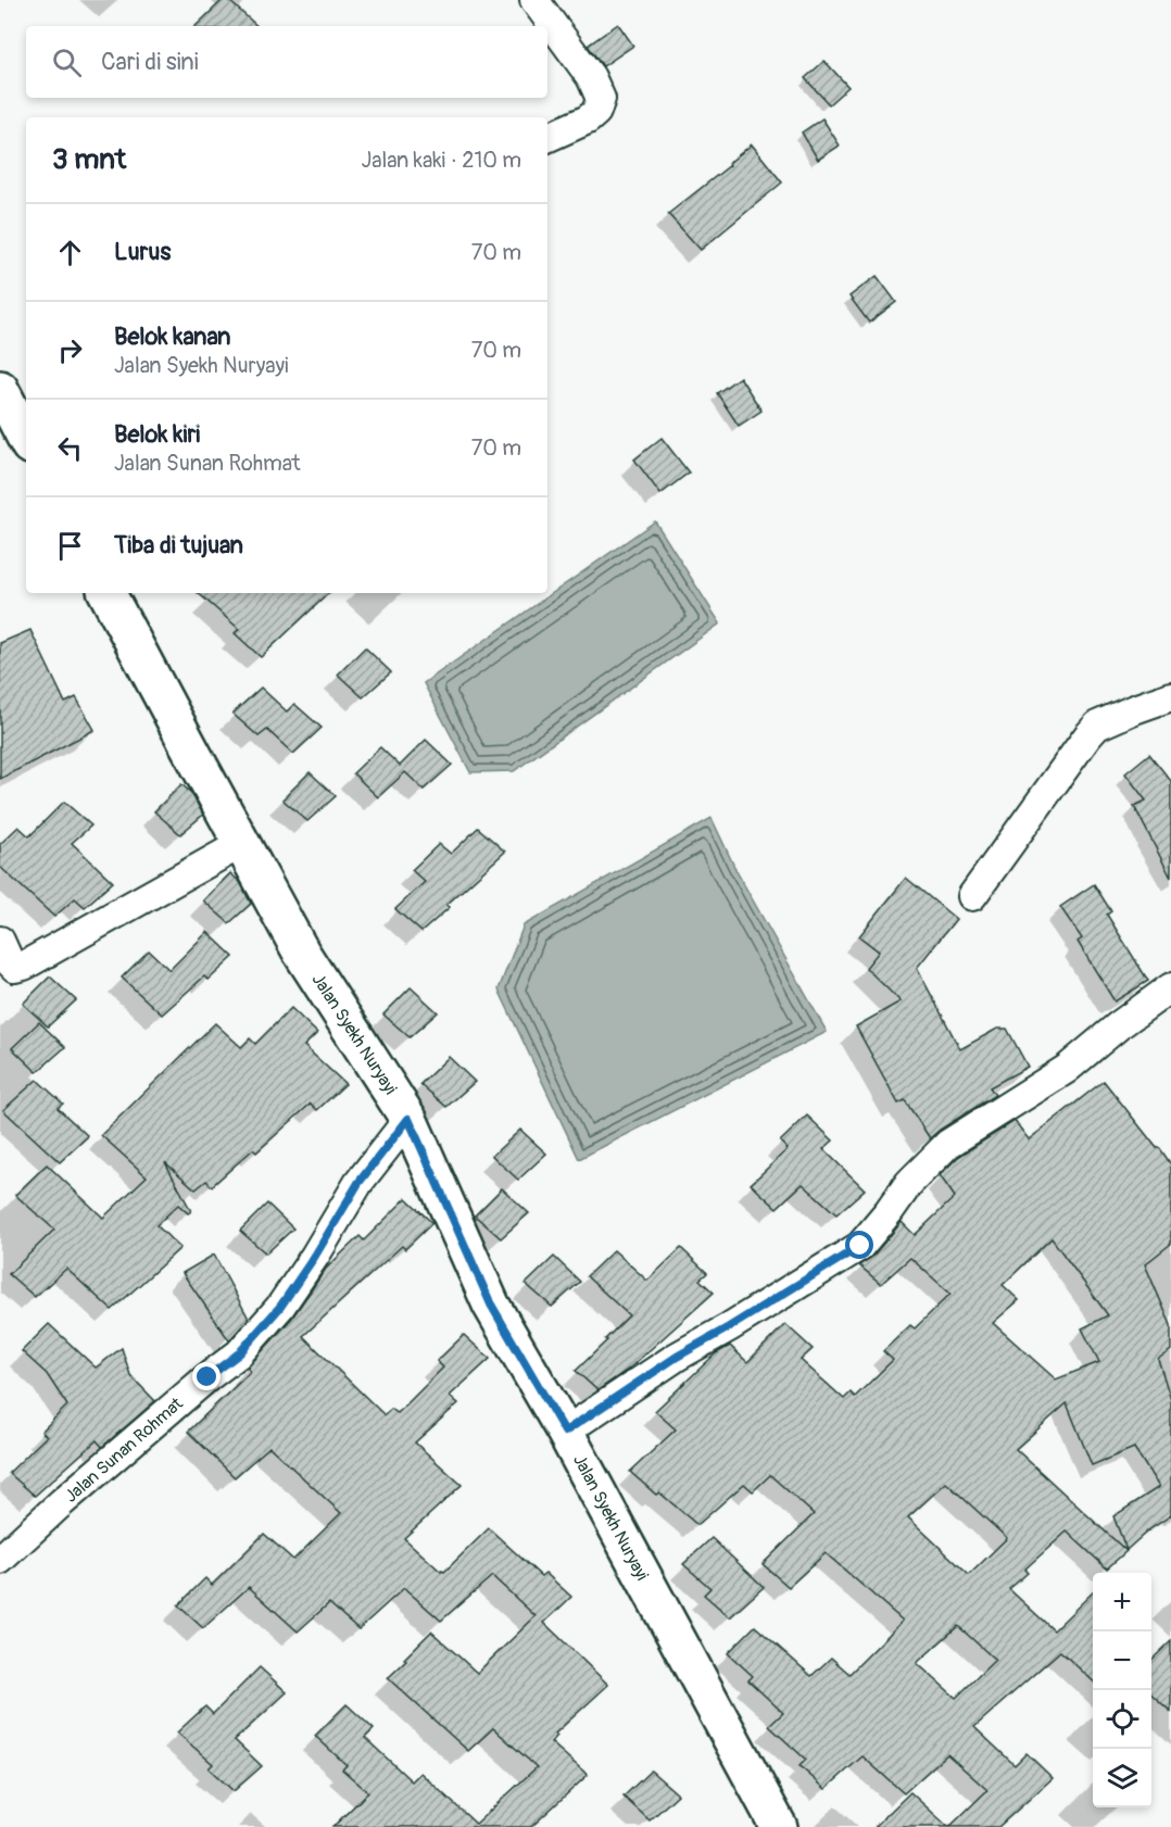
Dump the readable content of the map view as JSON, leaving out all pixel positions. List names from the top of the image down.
{
  "streets": {
    "main road": ["Jalan Syekh Nuryayi"],
    "street": ["Jalan Sunan Rohmat"]
  },
  "crossings": [
    ["Jalan Syekh Nuryayi", "Jalan Sunan Rohmat"]
  ],
  "page": {
    "search": "Cari di sini",
    "heading": ["3 mnt", "Jalan kaki · 210 m"],
    "list": [
      ["Lurus", "70 m"],
      ["Belok kanan", "Jalan Syekh Nuryayi", "70 m"],
      ["Belok kiri", "Jalan Sunan Rohmat", "70 m"],
      "Tiba di tujuan"
    ],
    "map_buttons": ["+", "−"]
  }
}
